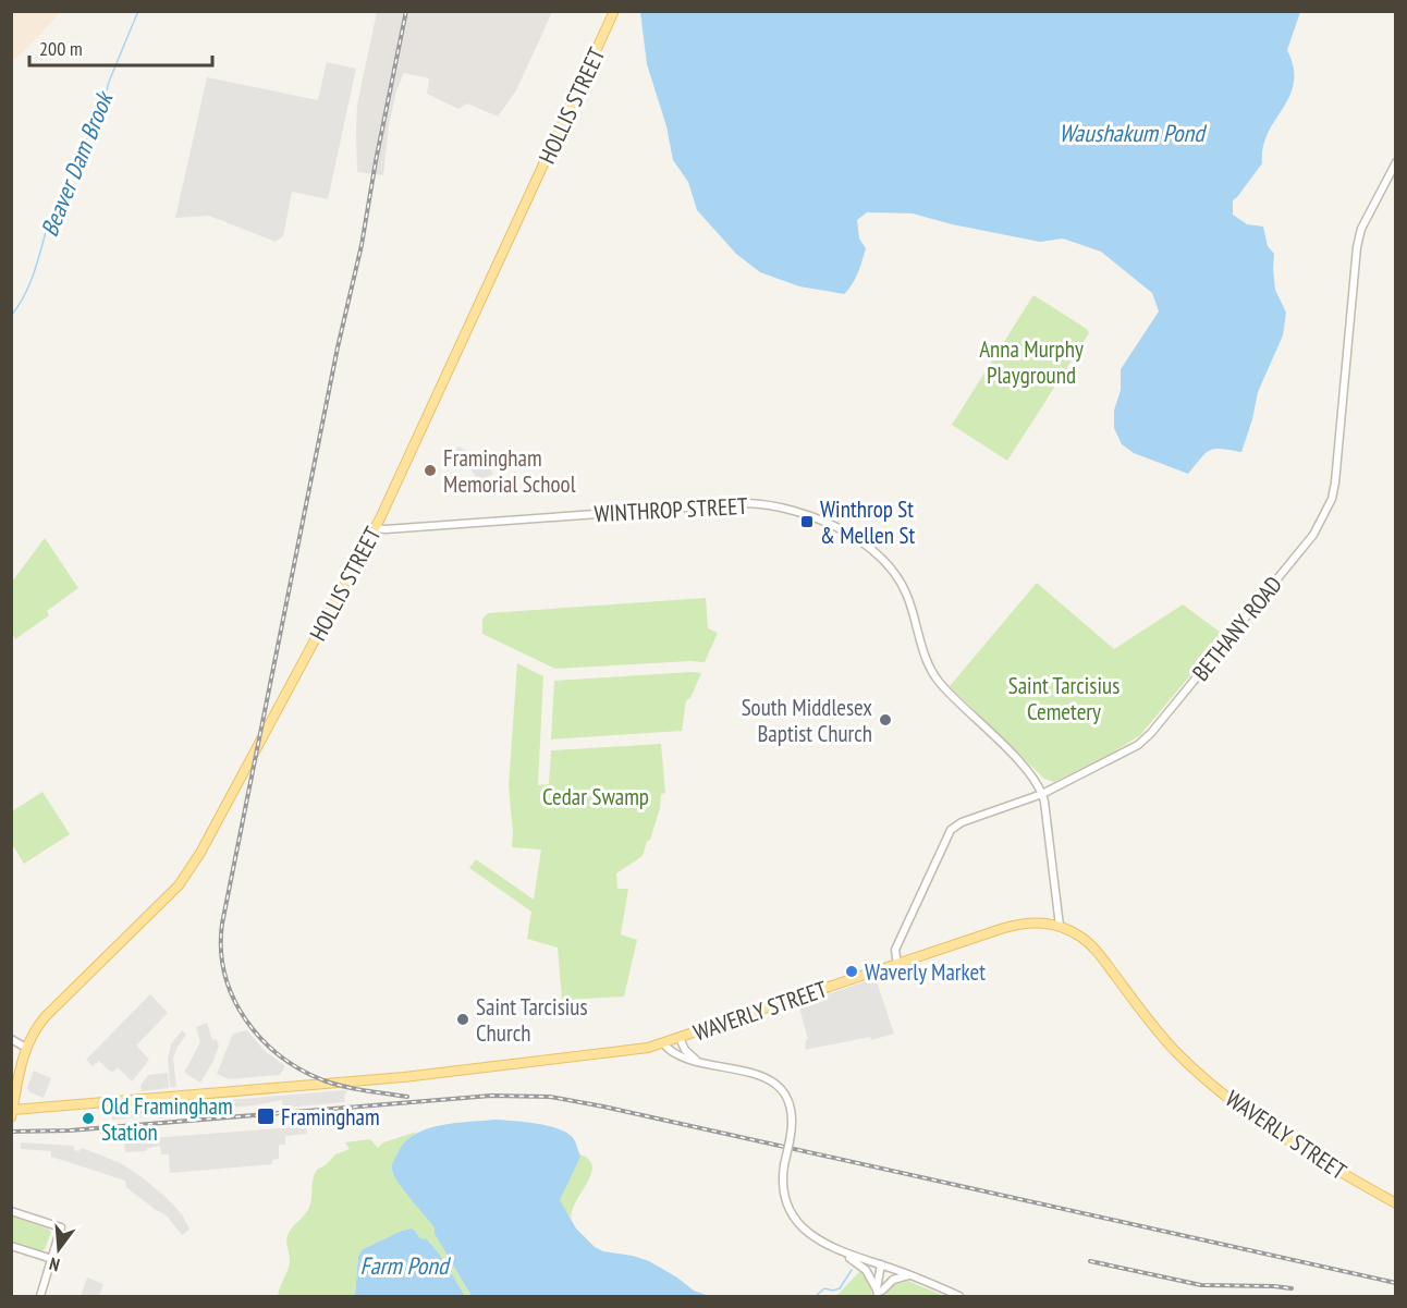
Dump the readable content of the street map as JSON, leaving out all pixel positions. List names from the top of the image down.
{
  "streets": {
    "main road": ["HOLLIS STREET", "WAVERLY STREET"],
    "street": ["WINTHROP STREET", "BETHANY ROAD"]
  },
  "crossings": [
    ["HOLLIS STREET", "WINTHROP STREET"],
    ["HOLLIS STREET", "WAVERLY STREET"],
    ["WINTHROP STREET", "BETHANY ROAD"],
    ["WINTHROP STREET", "WAVERLY STREET"],
    ["BETHANY ROAD", "WAVERLY STREET"]
  ],
  "water": ["Waushakum Pond", "Beaver Dam Brook", "Farm Pond"],
  "parks": ["Anna Murphy Playground", "Saint Tarcisius Cemetery", "Cedar Swamp"],
  "places": {
    "other": [
      "Framingham Memorial School",
      "South Middlesex Baptist Church",
      "Waverly Market",
      "Saint Tarcisius Church",
      "Old Framingham Station"
    ],
    "transit": ["Winthrop St & Mellen St", "Framingham"]
  },
  "scale_bar": "200 m",
  "north": "bottom"
}
